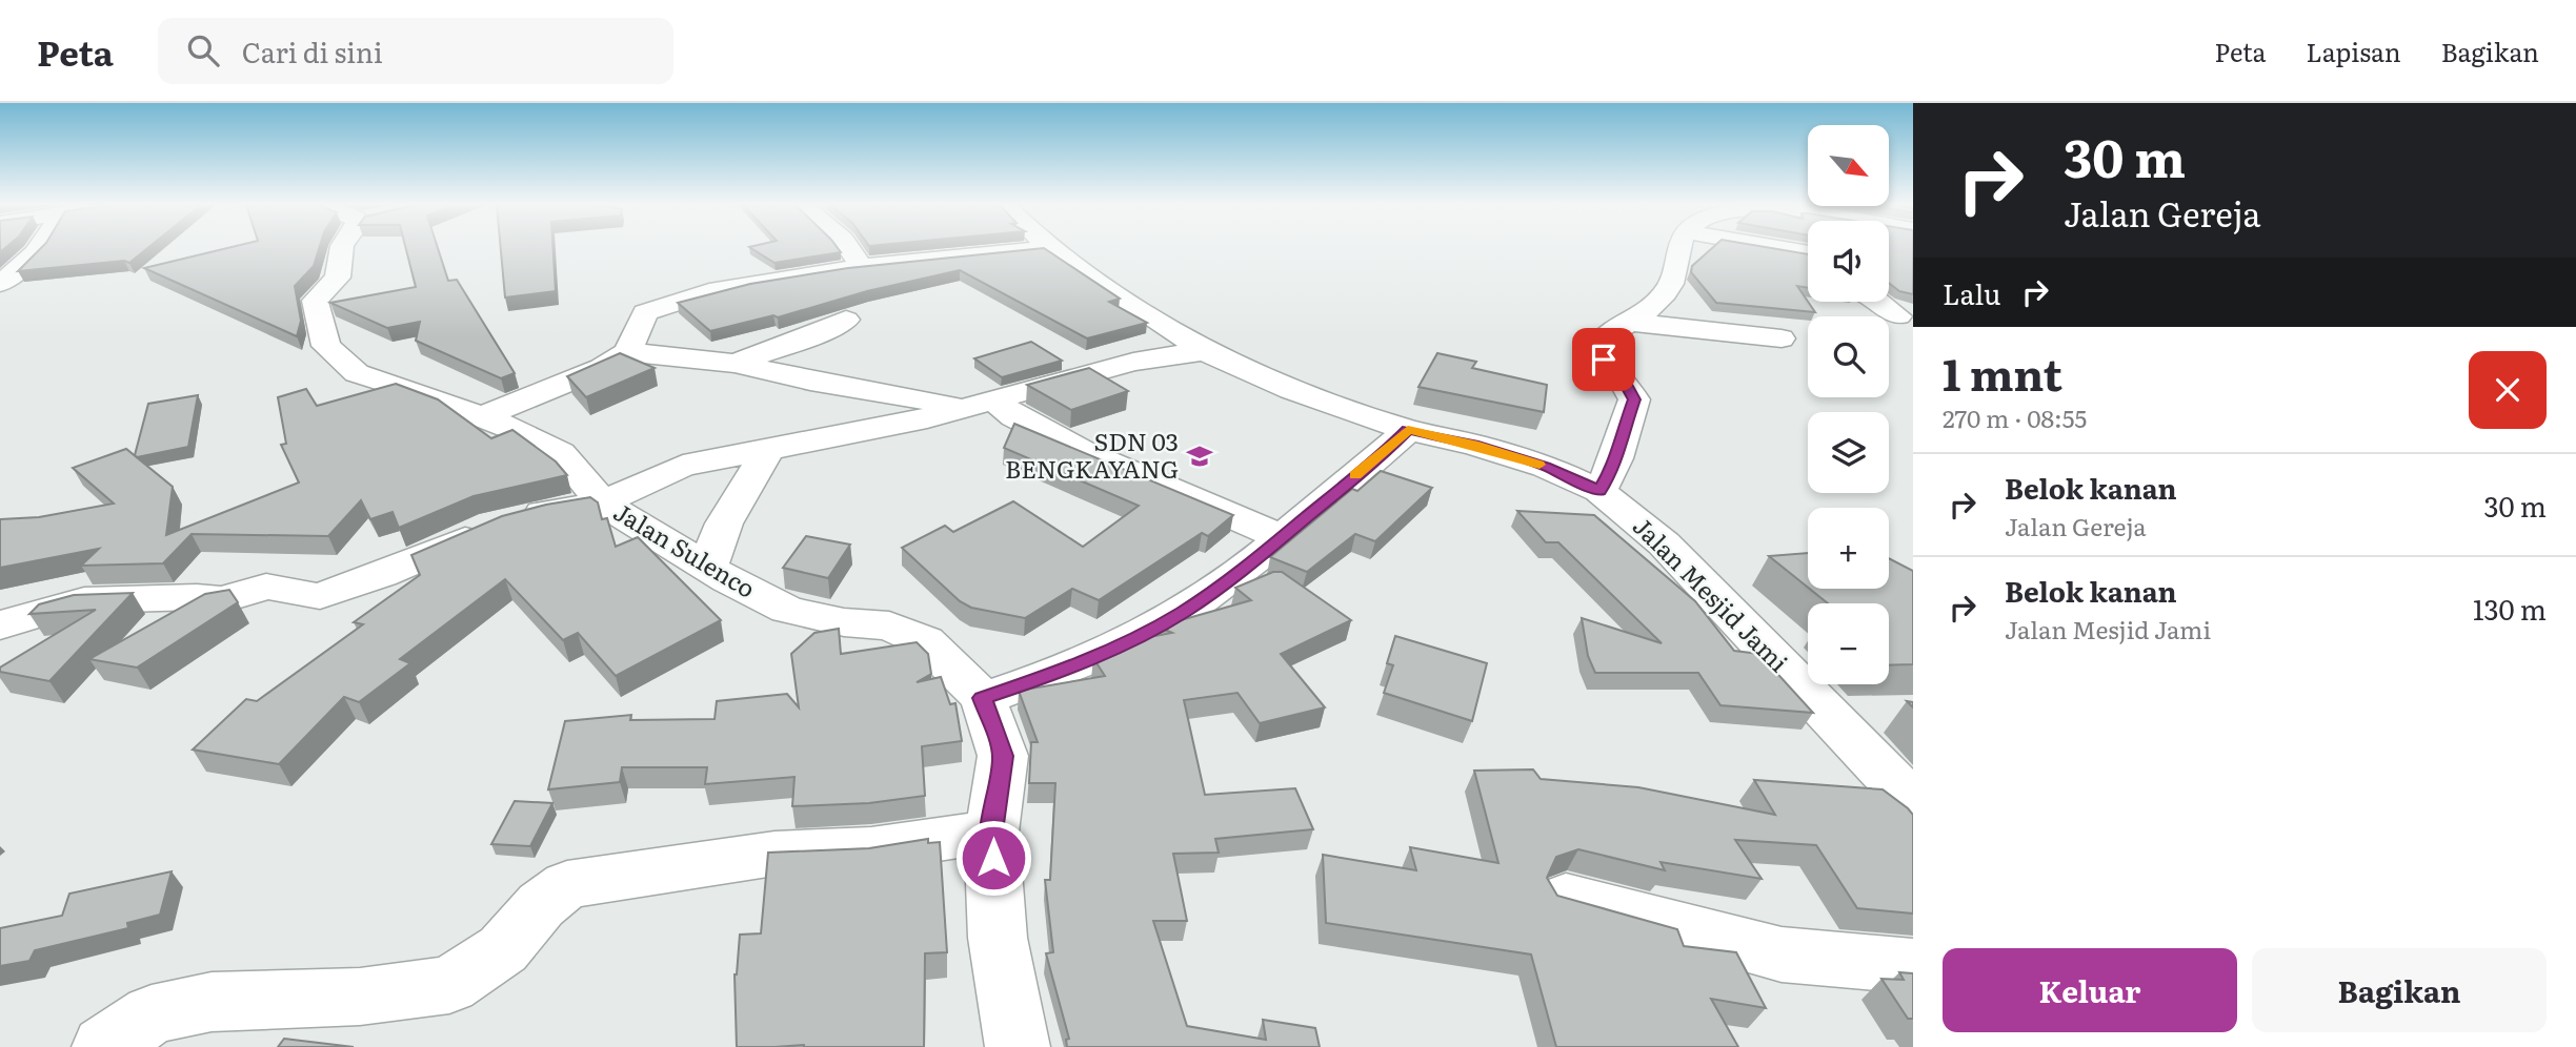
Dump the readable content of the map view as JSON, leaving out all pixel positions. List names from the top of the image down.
{
  "streets": {
    "street": ["Jalan Sulenco", "Jalan Mesjid Jami"]
  },
  "places": {
    "school or university": ["SDN 03 BENGKAYANG"]
  },
  "north": "bottom right",
  "page": {
    "header": "Peta",
    "search": "Cari di sini",
    "nav": ["Peta", "Lapisan", "Bagikan"],
    "turn": ["30 m", "Jalan Gereja"],
    "map_buttons": ["+", "−"],
    "then": "Lalu",
    "heading": ["1 mnt", "270 m · 08:55"],
    "list": [
      {
        "name": "Belok kanan",
        "note": "Jalan Gereja",
        "value": "30 m"
      },
      {
        "name": "Belok kanan",
        "note": "Jalan Mesjid Jami",
        "value": "130 m"
      }
    ],
    "buttons": ["Keluar", "Bagikan"]
  }
}
